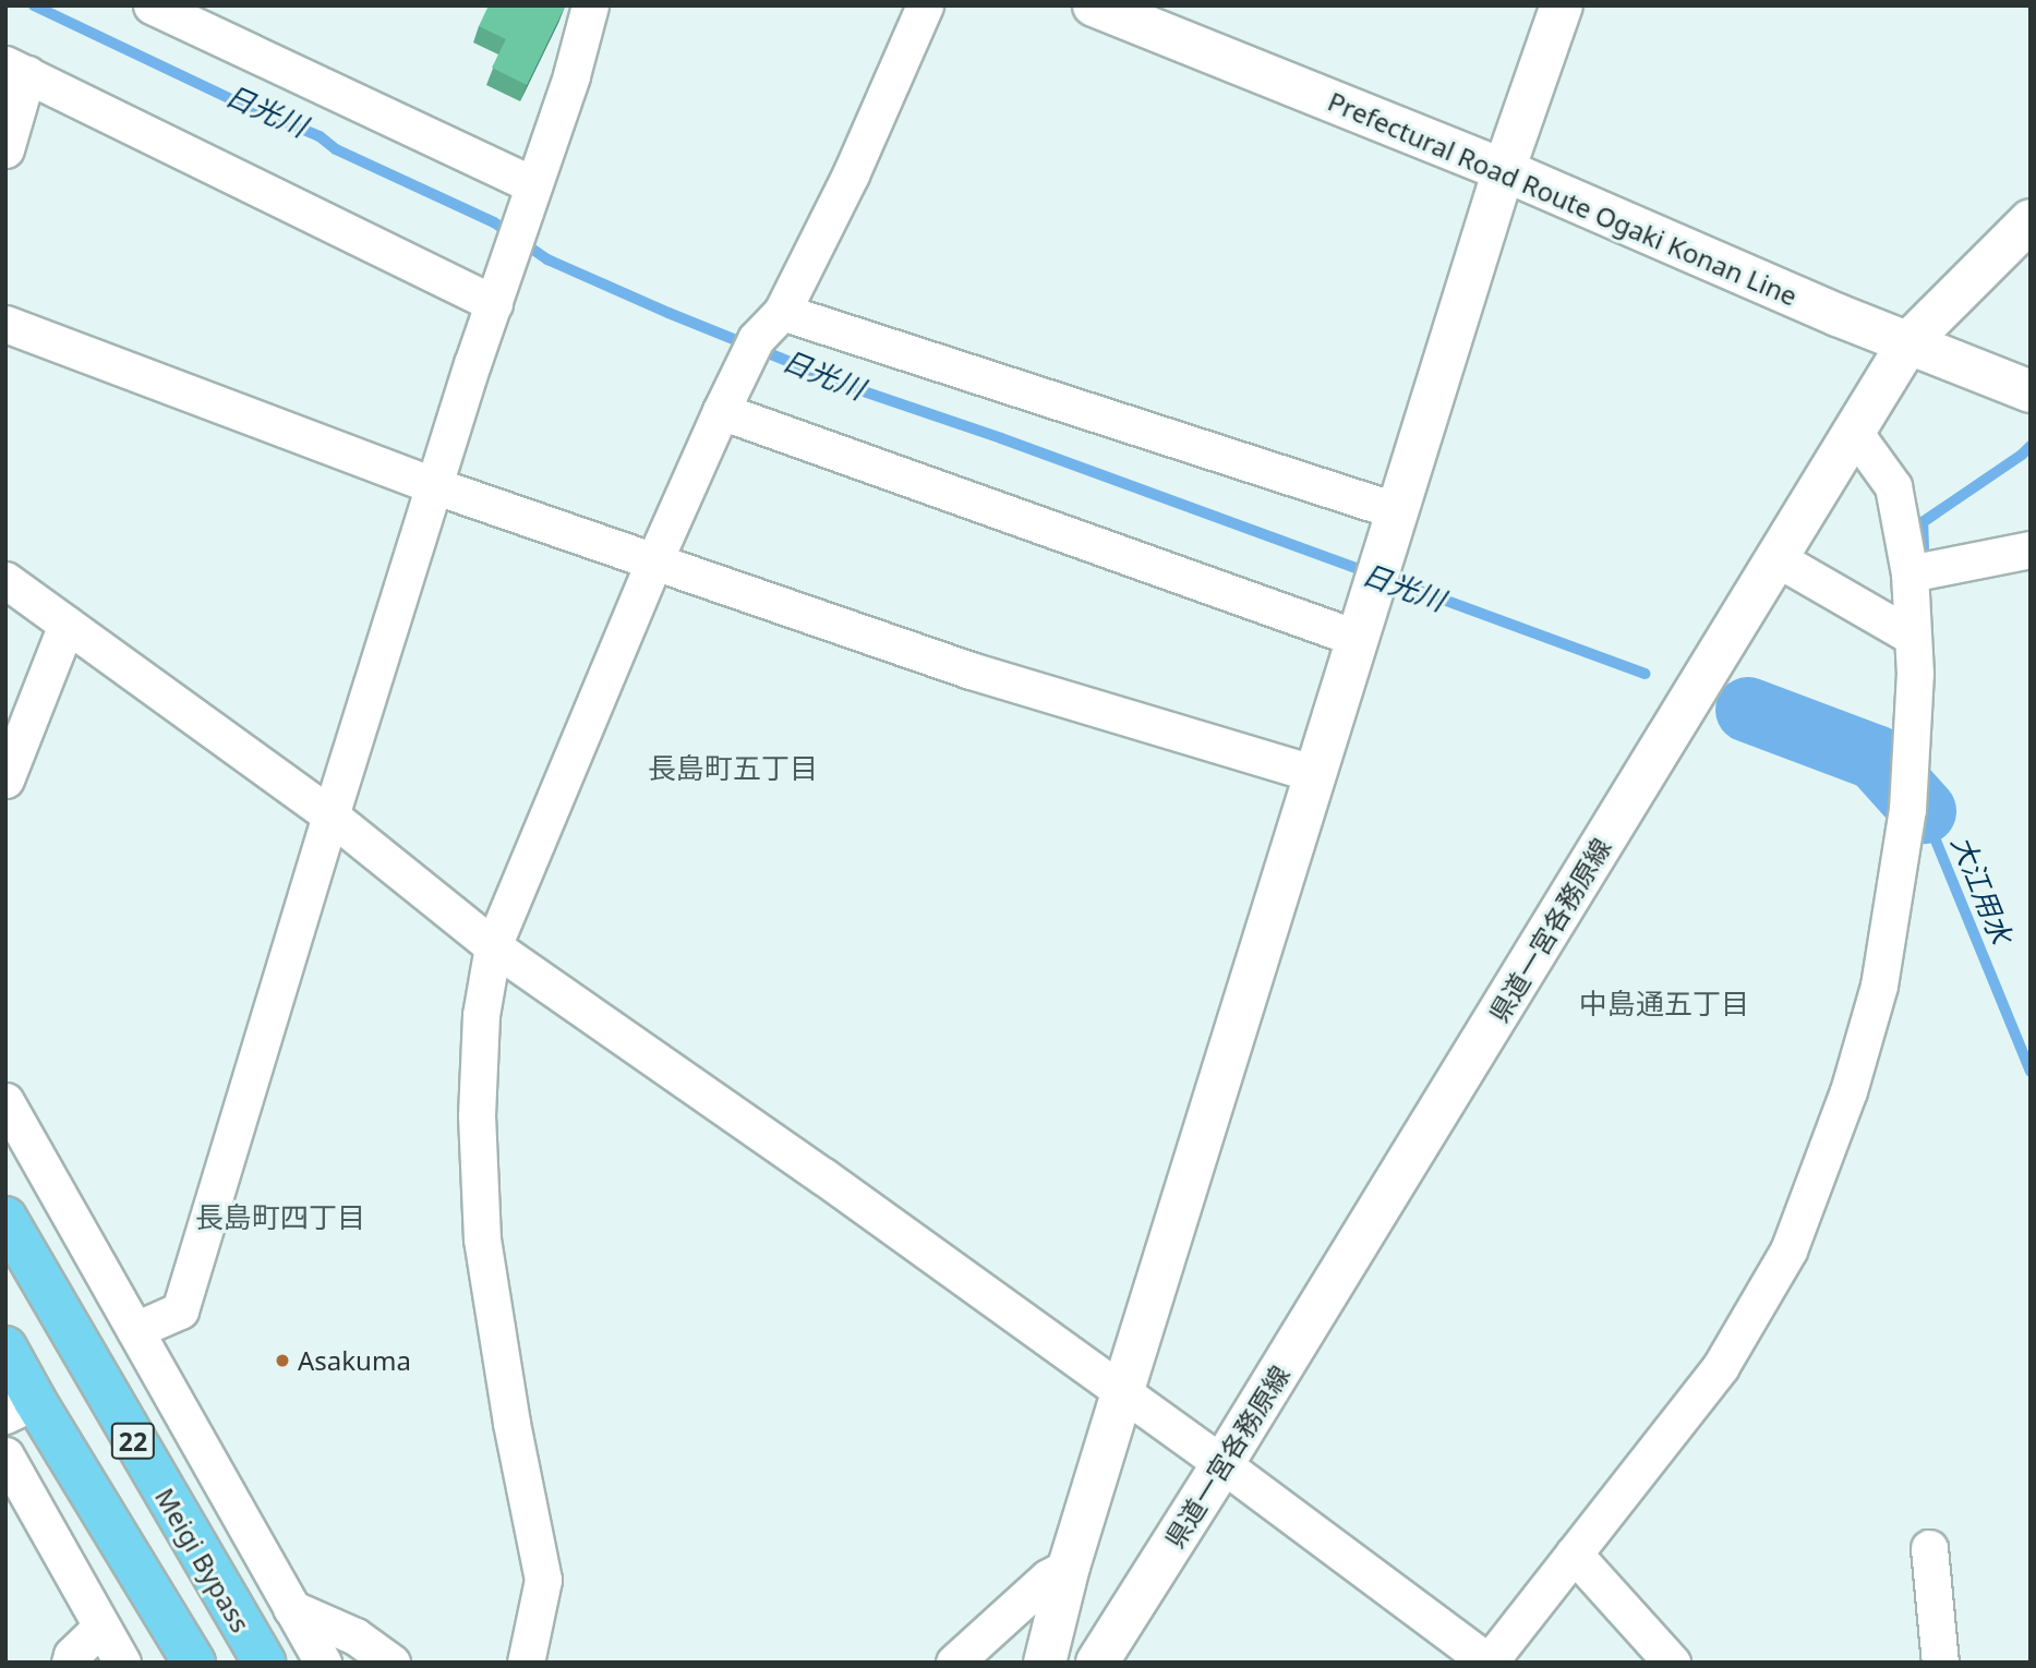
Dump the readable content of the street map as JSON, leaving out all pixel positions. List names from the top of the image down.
{
  "streets": {
    "highway": ["22", "Meigi Bypass"],
    "main road": ["Prefectural Road Route Ogaki Konan Line", "県道一宮各務原線"]
  },
  "crossings": [
    ["Prefectural Road Route Ogaki Konan Line", "県道一宮各務原線"]
  ],
  "districts": ["長島町五丁目", "中島通五丁目", "長島町四丁目"],
  "water": ["日光川", "大江用水"],
  "places": ["Asakuma"]
}
